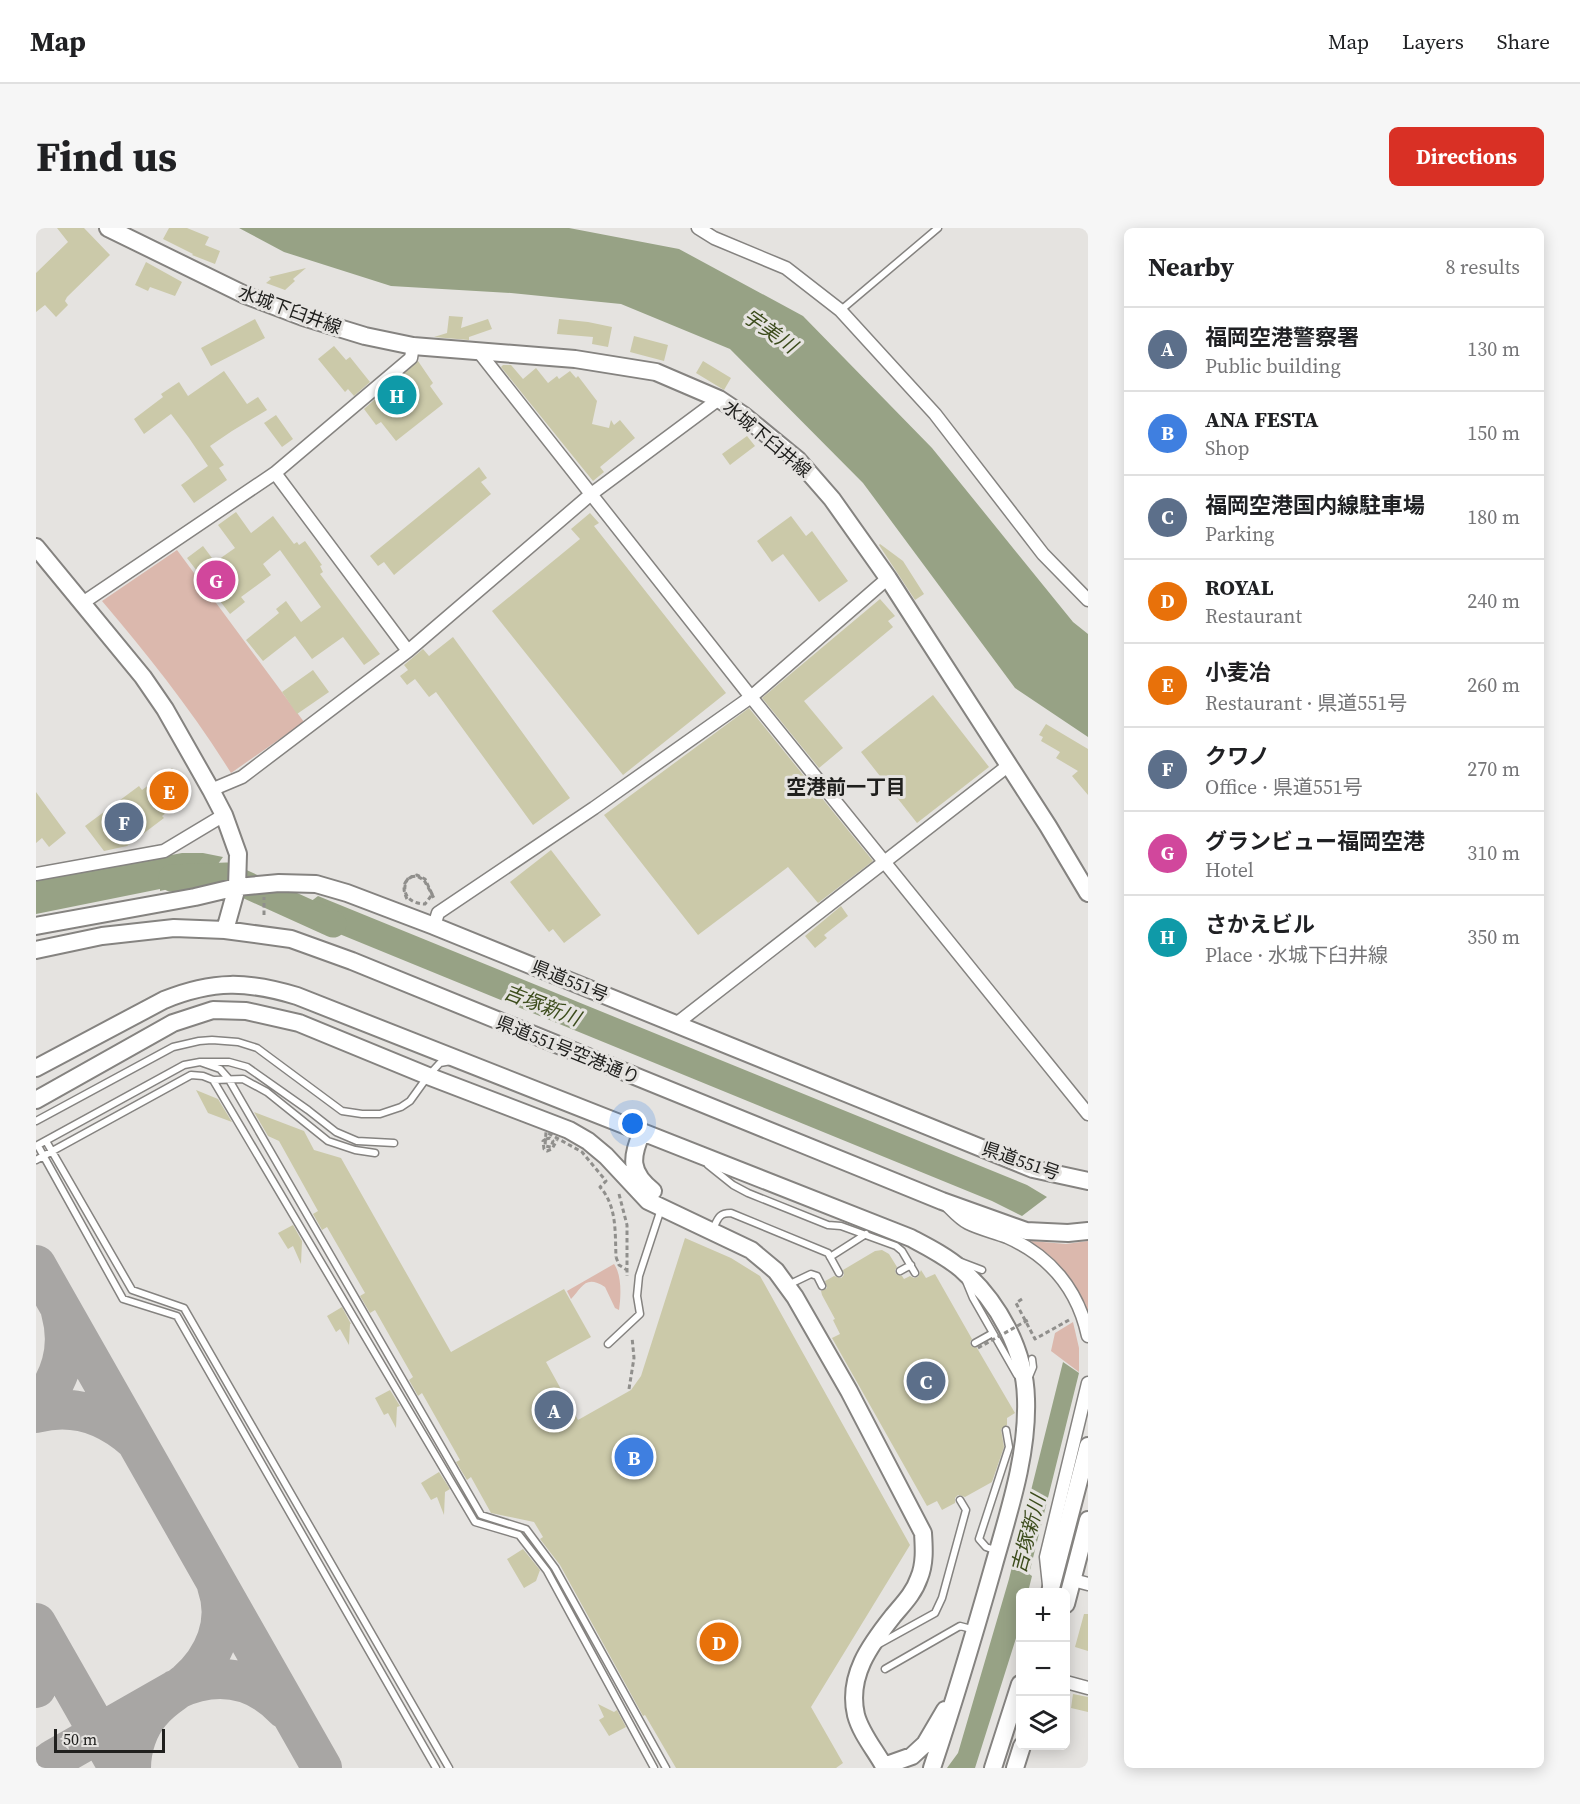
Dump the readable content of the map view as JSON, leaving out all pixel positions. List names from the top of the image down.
{
  "streets": {
    "main road": ["水城下臼井線", "県道551号", "県道551号空港通り"]
  },
  "districts": ["空港前一丁目"],
  "water": ["宇美川", "吉塚新川"],
  "scale_bar": "50 m",
  "page": {
    "header": "Map",
    "nav": ["Map", "Layers", "Share"],
    "title": "Find us",
    "buttons": "Directions",
    "heading": ["Nearby", "8 results"],
    "list": [
      {
        "mark": "A",
        "name": "福岡空港警察署",
        "note": "Public building",
        "value": "130 m"
      },
      {
        "mark": "B",
        "name": "ANA FESTA",
        "note": "Shop",
        "value": "150 m"
      },
      {
        "mark": "C",
        "name": "福岡空港国内線駐車場",
        "note": "Parking",
        "value": "180 m"
      },
      {
        "mark": "D",
        "name": "ROYAL",
        "note": "Restaurant",
        "value": "240 m"
      },
      {
        "mark": "E",
        "name": "小麦冶",
        "note": "Restaurant · 県道551号",
        "value": "260 m"
      },
      {
        "mark": "F",
        "name": "クワノ",
        "note": "Office · 県道551号",
        "value": "270 m"
      },
      {
        "mark": "G",
        "name": "グランビュー福岡空港",
        "note": "Hotel",
        "value": "310 m"
      },
      {
        "mark": "H",
        "name": "さかえビル",
        "note": "Place · 水城下臼井線",
        "value": "350 m"
      }
    ],
    "pins": [
      "H",
      "G",
      "E",
      "F",
      "C",
      "A",
      "B",
      "D"
    ],
    "map_buttons": ["+", "−"],
    "scale": "50 m"
  }
}
